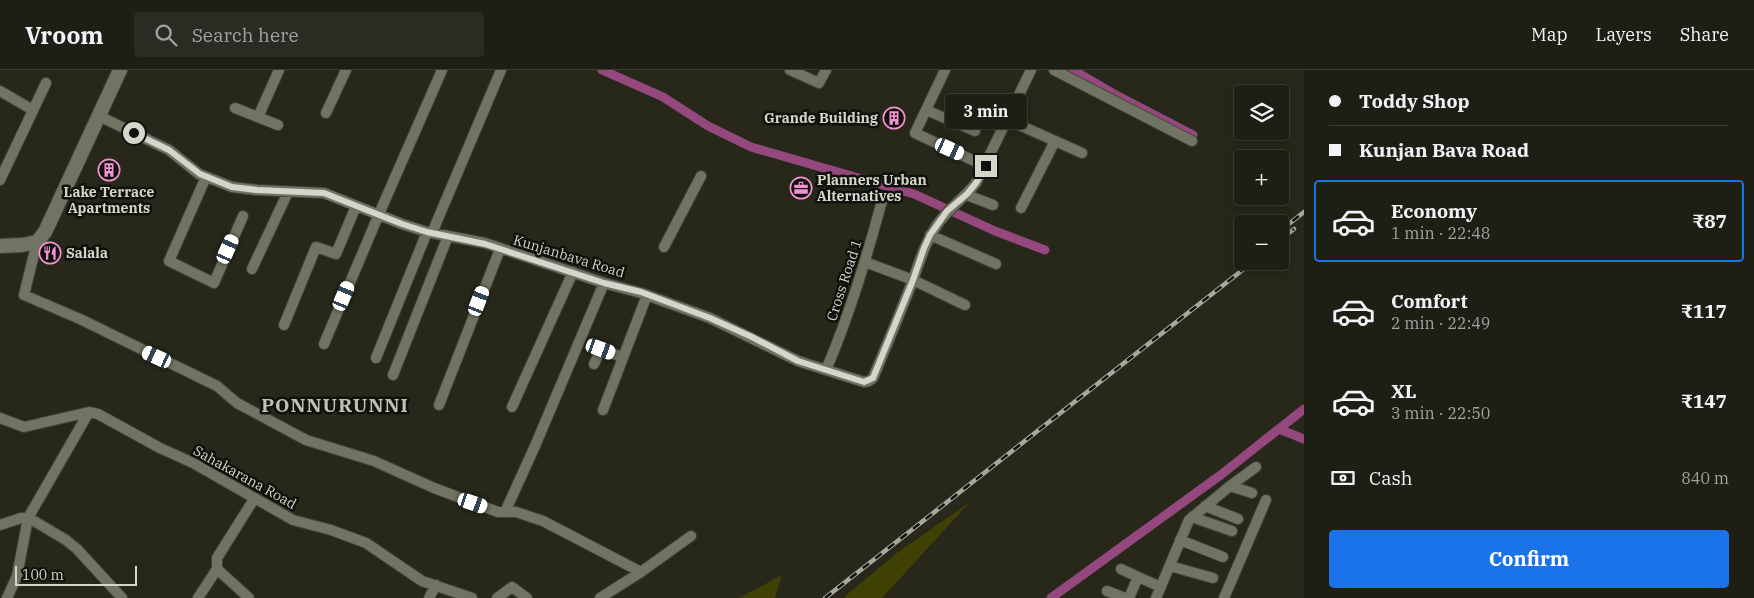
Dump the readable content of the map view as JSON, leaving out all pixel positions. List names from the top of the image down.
{
  "streets": {
    "street": ["Kunjanbava Road", "Cross Road 1", "Sahakarana Road"]
  },
  "crossings": [
    ["Kunjanbava Road", "Cross Road 1"]
  ],
  "districts": ["PONNURUNNI"],
  "places": {
    "building": ["Grande Building", "Lake Terrace Apartments"],
    "office": ["Planners Urban Alternatives"],
    "restaurant": ["Salala"]
  },
  "scale_bar": "100 m",
  "page": {
    "header": "Vroom",
    "search": "Search here",
    "nav": ["Map", "Layers", "Share"],
    "banner": ["Toddy Shop", "Kunjan Bava Road"],
    "map_buttons": ["+", "−"],
    "bubble": "3 min",
    "list": [
      {
        "name": "Economy",
        "note": "1 min · 22:48",
        "value": "₹87"
      },
      {
        "name": "Comfort",
        "note": "2 min · 22:49",
        "value": "₹117"
      },
      {
        "name": "XL",
        "note": "3 min · 22:50",
        "value": "₹147"
      }
    ],
    "pay": ["Cash", "840 m"],
    "buttons": "Confirm",
    "scale": "100 m"
  }
}
